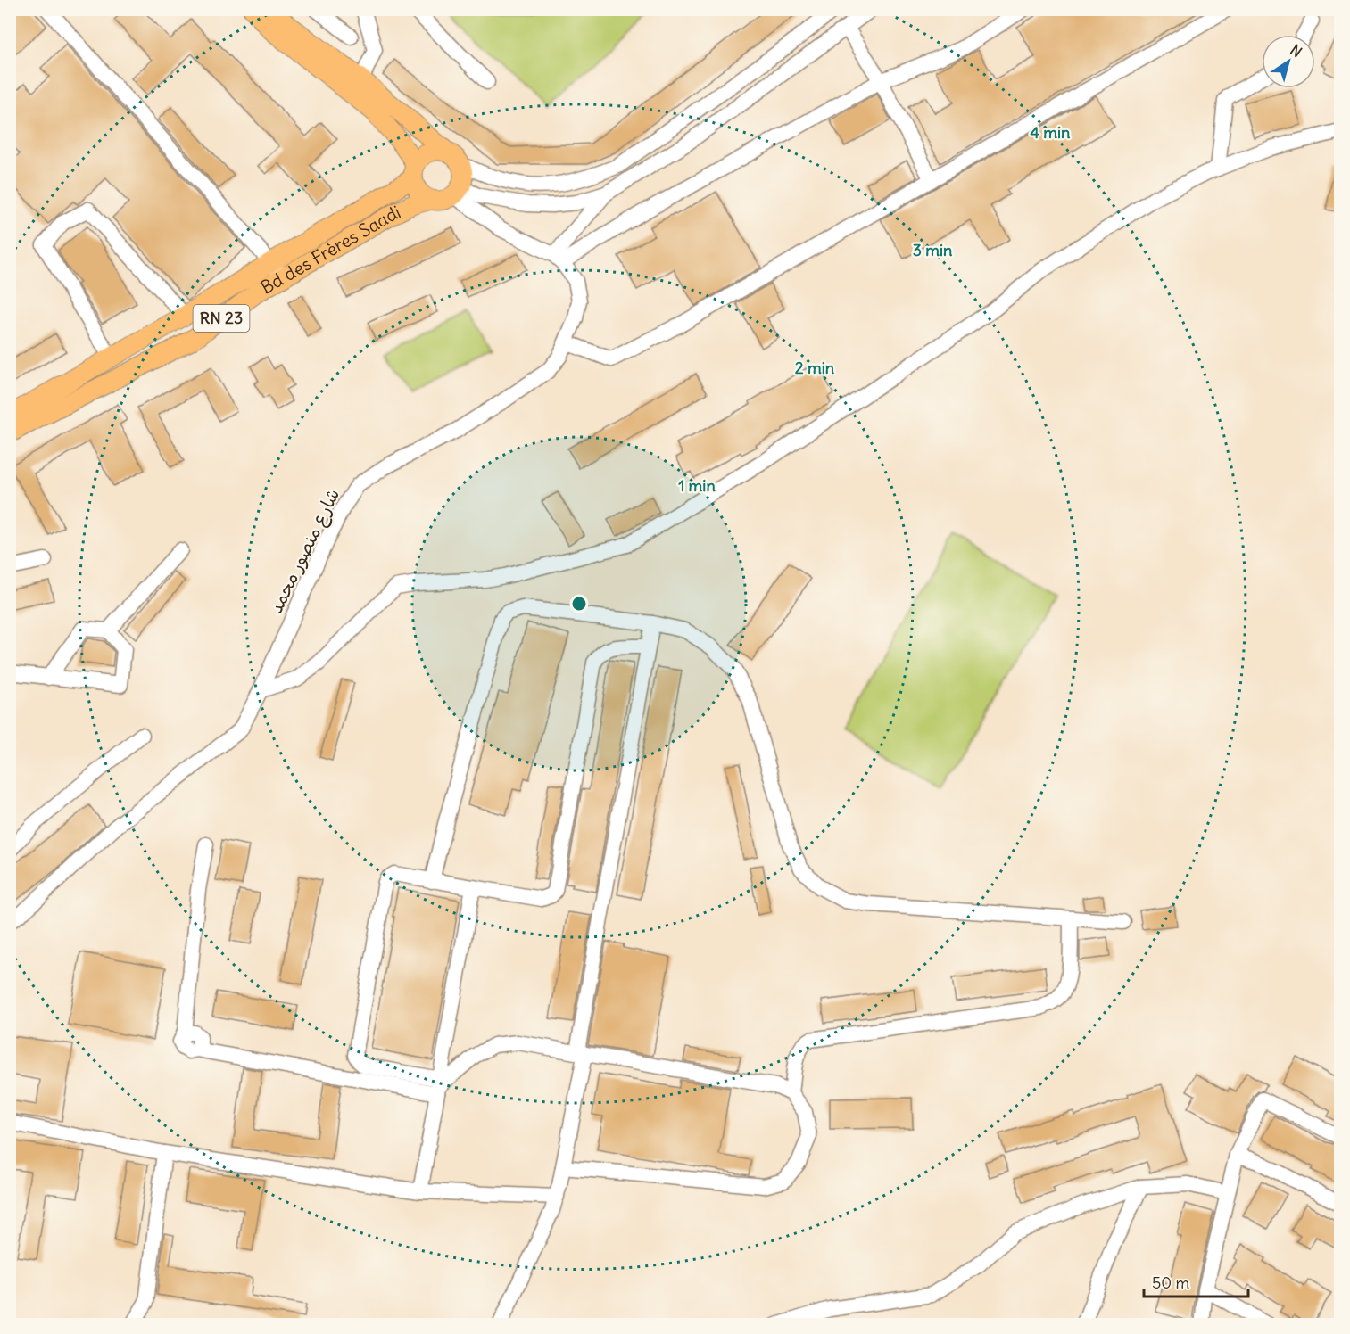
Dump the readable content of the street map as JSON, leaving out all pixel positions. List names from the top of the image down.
{
  "streets": {
    "main road": ["Bd des Frères Saadi", "RN 23"],
    "street": ["شارع منصور محمد"]
  },
  "crossings": [
    ["Bd des Frères Saadi", "RN 23"]
  ],
  "scale_bar": "50 m",
  "north": "top right",
  "rings": [
    "4 min",
    "3 min",
    "2 min",
    "1 min"
  ]
}
